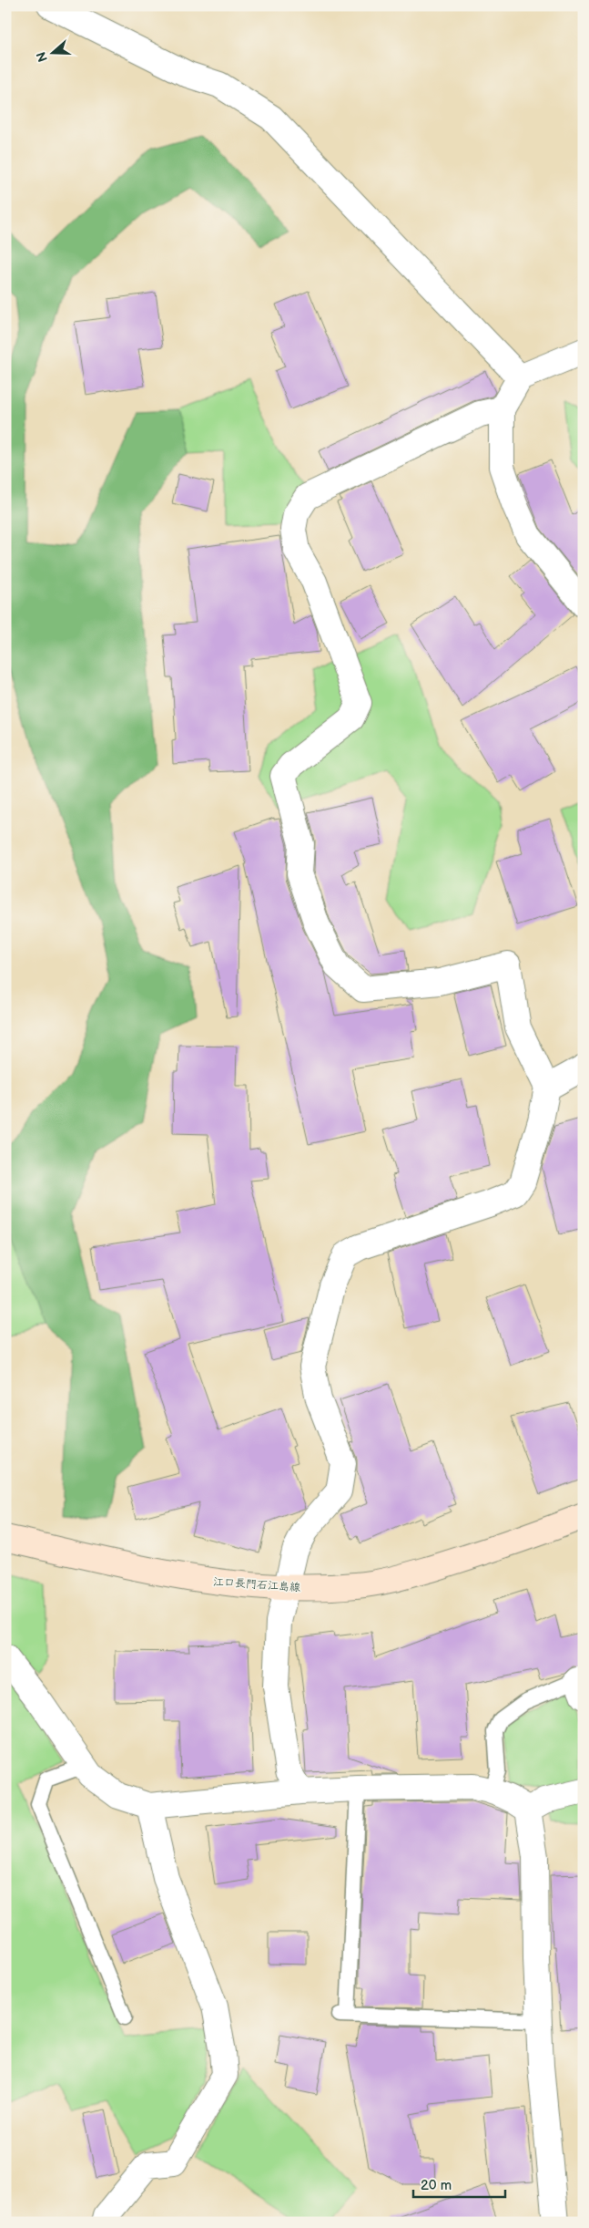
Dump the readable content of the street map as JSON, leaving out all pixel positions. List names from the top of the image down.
{
  "streets": {
    "main road": ["江口長門石江島線"]
  },
  "scale_bar": "20 m",
  "north": "left"
}
